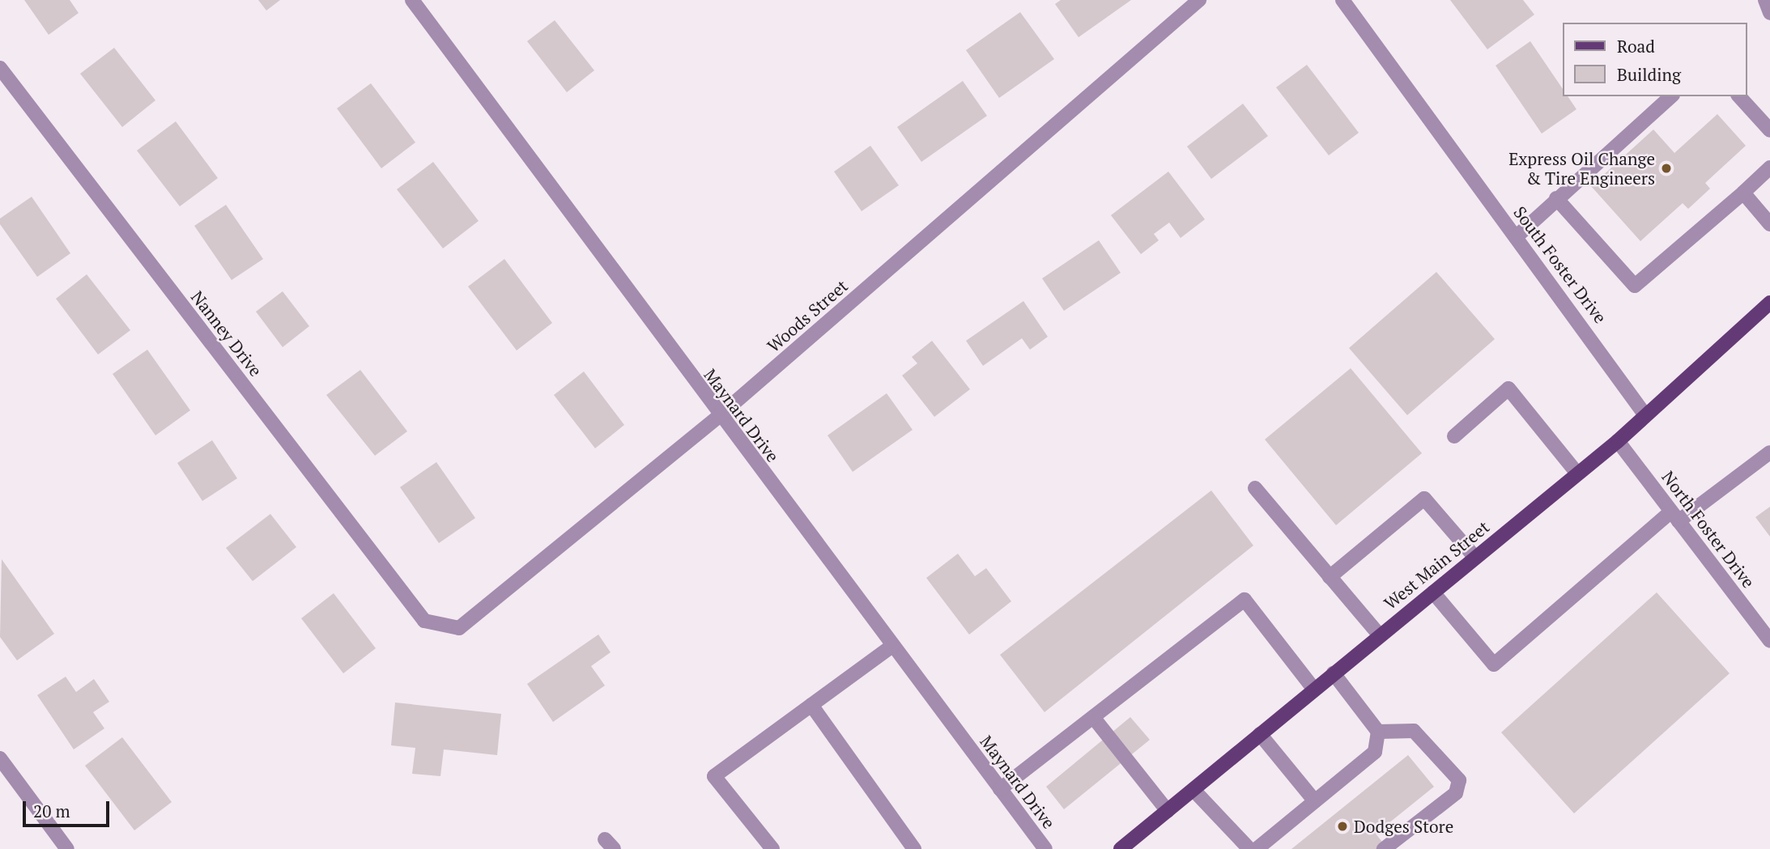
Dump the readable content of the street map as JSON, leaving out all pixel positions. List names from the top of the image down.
{
  "streets": {
    "main road": ["West Main Street"],
    "street": [
      "South Foster Drive",
      "Woods Street",
      "Nanney Drive",
      "Maynard Drive",
      "North Foster Drive"
    ]
  },
  "crossings": [
    ["South Foster Drive", "West Main Street"],
    ["Woods Street", "Nanney Drive"],
    ["Woods Street", "Maynard Drive"],
    ["North Foster Drive", "West Main Street"]
  ],
  "places": ["Express Oil Change & Tire Engineers", "Dodges Store"],
  "legend": ["Road", "Building"],
  "scale_bar": "20 m"
}
